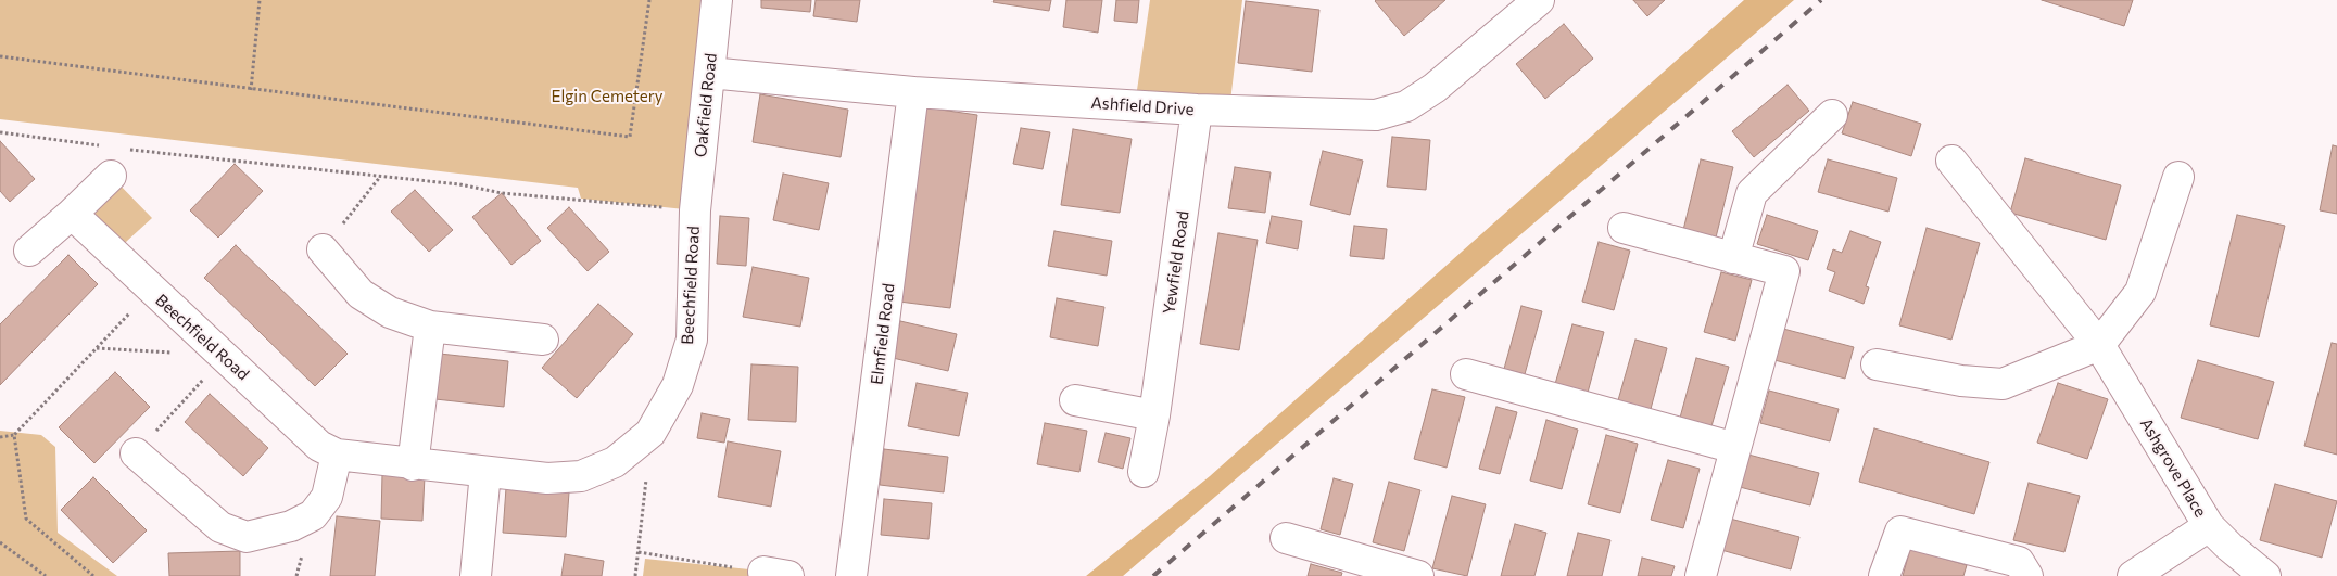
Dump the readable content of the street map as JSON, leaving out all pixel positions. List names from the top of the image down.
{
  "streets": {
    "street": [
      "Oakfield Road",
      "Ashfield Drive",
      "Yewfield Road",
      "Beechfield Road",
      "Elmfield Road",
      "Ashgrove Place"
    ]
  },
  "crossings": [
    ["Oakfield Road", "Ashfield Drive"],
    ["Oakfield Road", "Beechfield Road"],
    ["Ashfield Drive", "Yewfield Road"],
    ["Ashfield Drive", "Elmfield Road"]
  ],
  "parks": ["Elgin Cemetery"]
}
